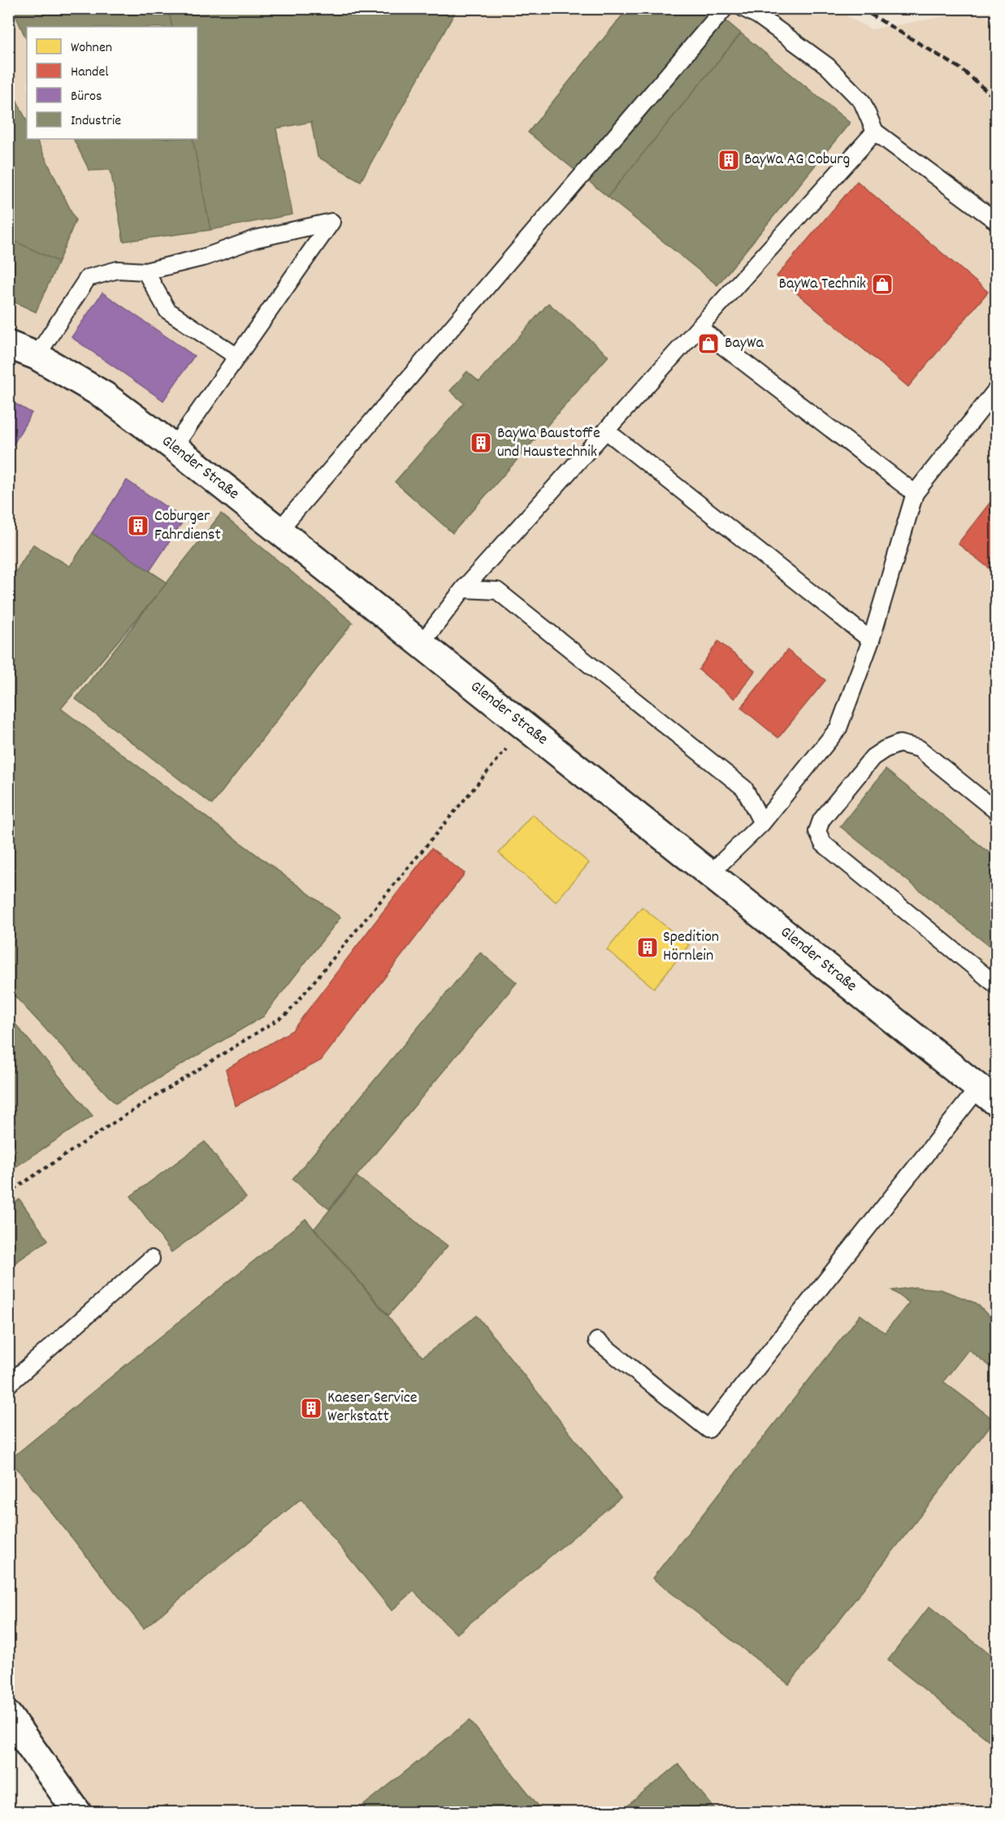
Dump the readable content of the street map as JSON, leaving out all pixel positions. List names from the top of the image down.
{
  "streets": {
    "street": ["Glender Straße"]
  },
  "places": {
    "building": [
      "BayWa AG Coburg",
      "BayWa Baustoffe und Haustechnik",
      "Coburger Fahrdienst",
      "Spedition Hörnlein",
      "Kaeser Service Werkstatt"
    ],
    "shop": ["BayWa Technik", "BayWa"]
  },
  "legend": [
    "Wohnen",
    "Handel",
    "Büros",
    "Industrie"
  ]
}
